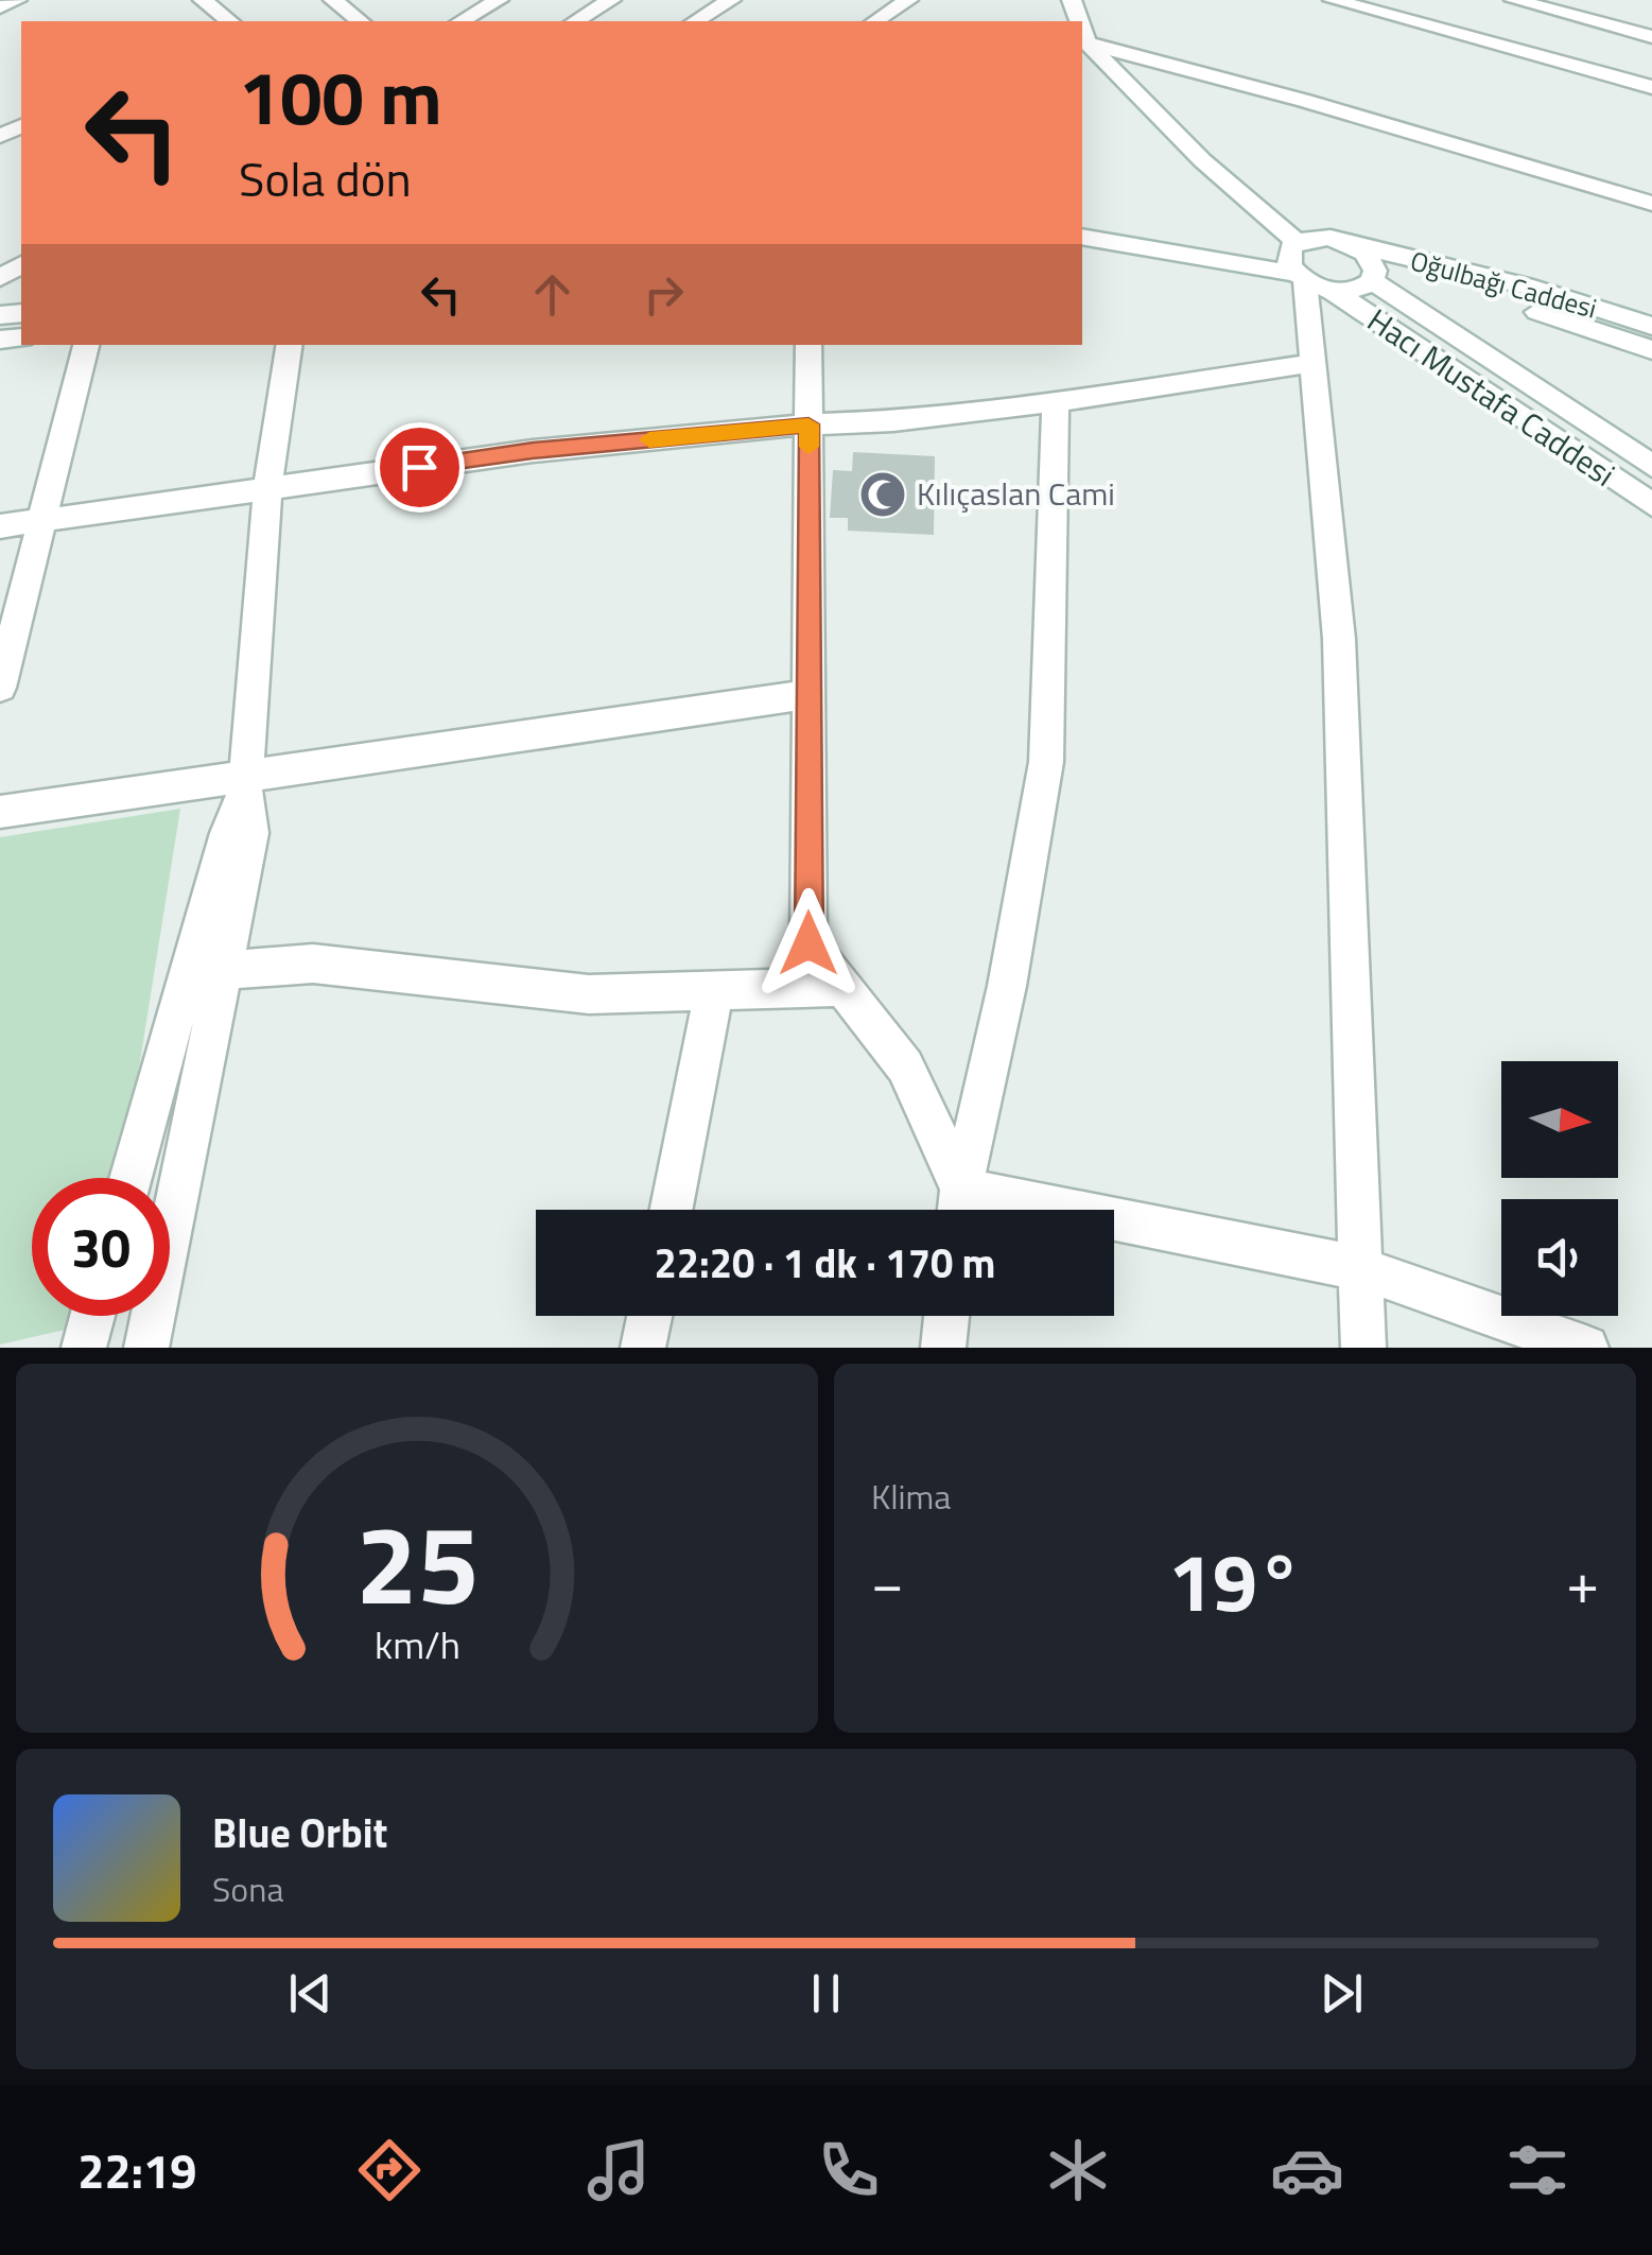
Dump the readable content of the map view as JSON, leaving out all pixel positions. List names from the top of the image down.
{
  "streets": {
    "street": ["Oğulbağı Caddesi", "Hacı Mustafa Caddesi"]
  },
  "crossings": [
    ["Oğulbağı Caddesi", "Hacı Mustafa Caddesi"]
  ],
  "places": {
    "mosque": ["Kılıçaslan Cami"]
  },
  "north": "right",
  "page": {
    "turn": ["100 m", "Sola dön"],
    "limit": "30",
    "trip": "22:20 · 1 dk · 170 m",
    "tile": "Klima",
    "heat": ["−", "19°", "+"],
    "song": ["Blue Orbit", "Sona"],
    "tabs": "22:19",
    "gauge": ["25", "km/h"]
  }
}
